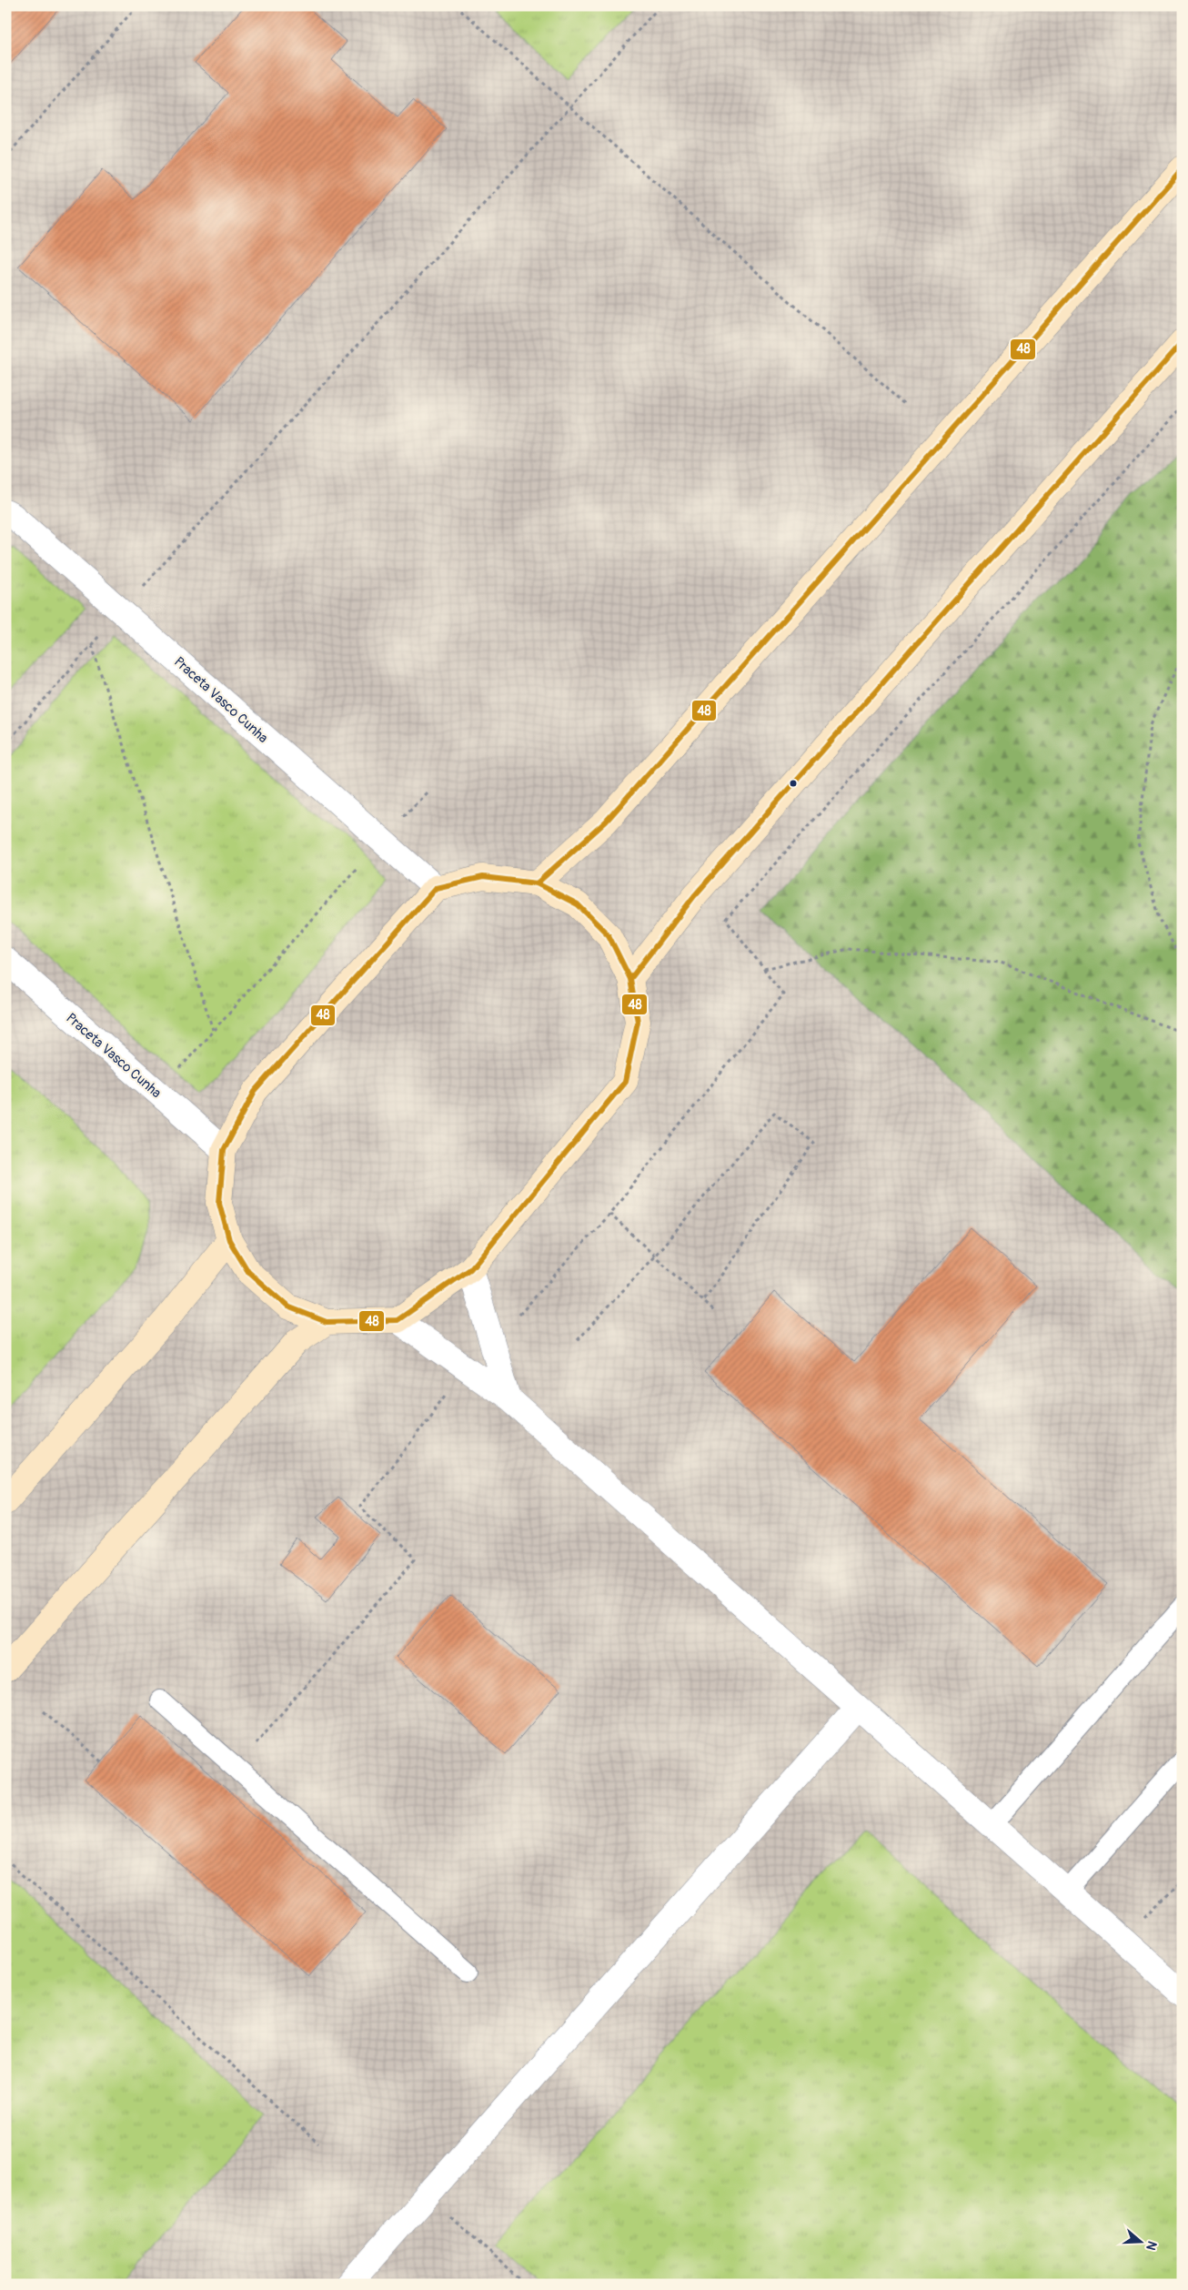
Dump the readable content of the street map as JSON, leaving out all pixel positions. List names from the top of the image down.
{
  "streets": {
    "street": ["Praceta Vasco Cunha"]
  },
  "lines": ["transit line 48"],
  "north": "right"
}
